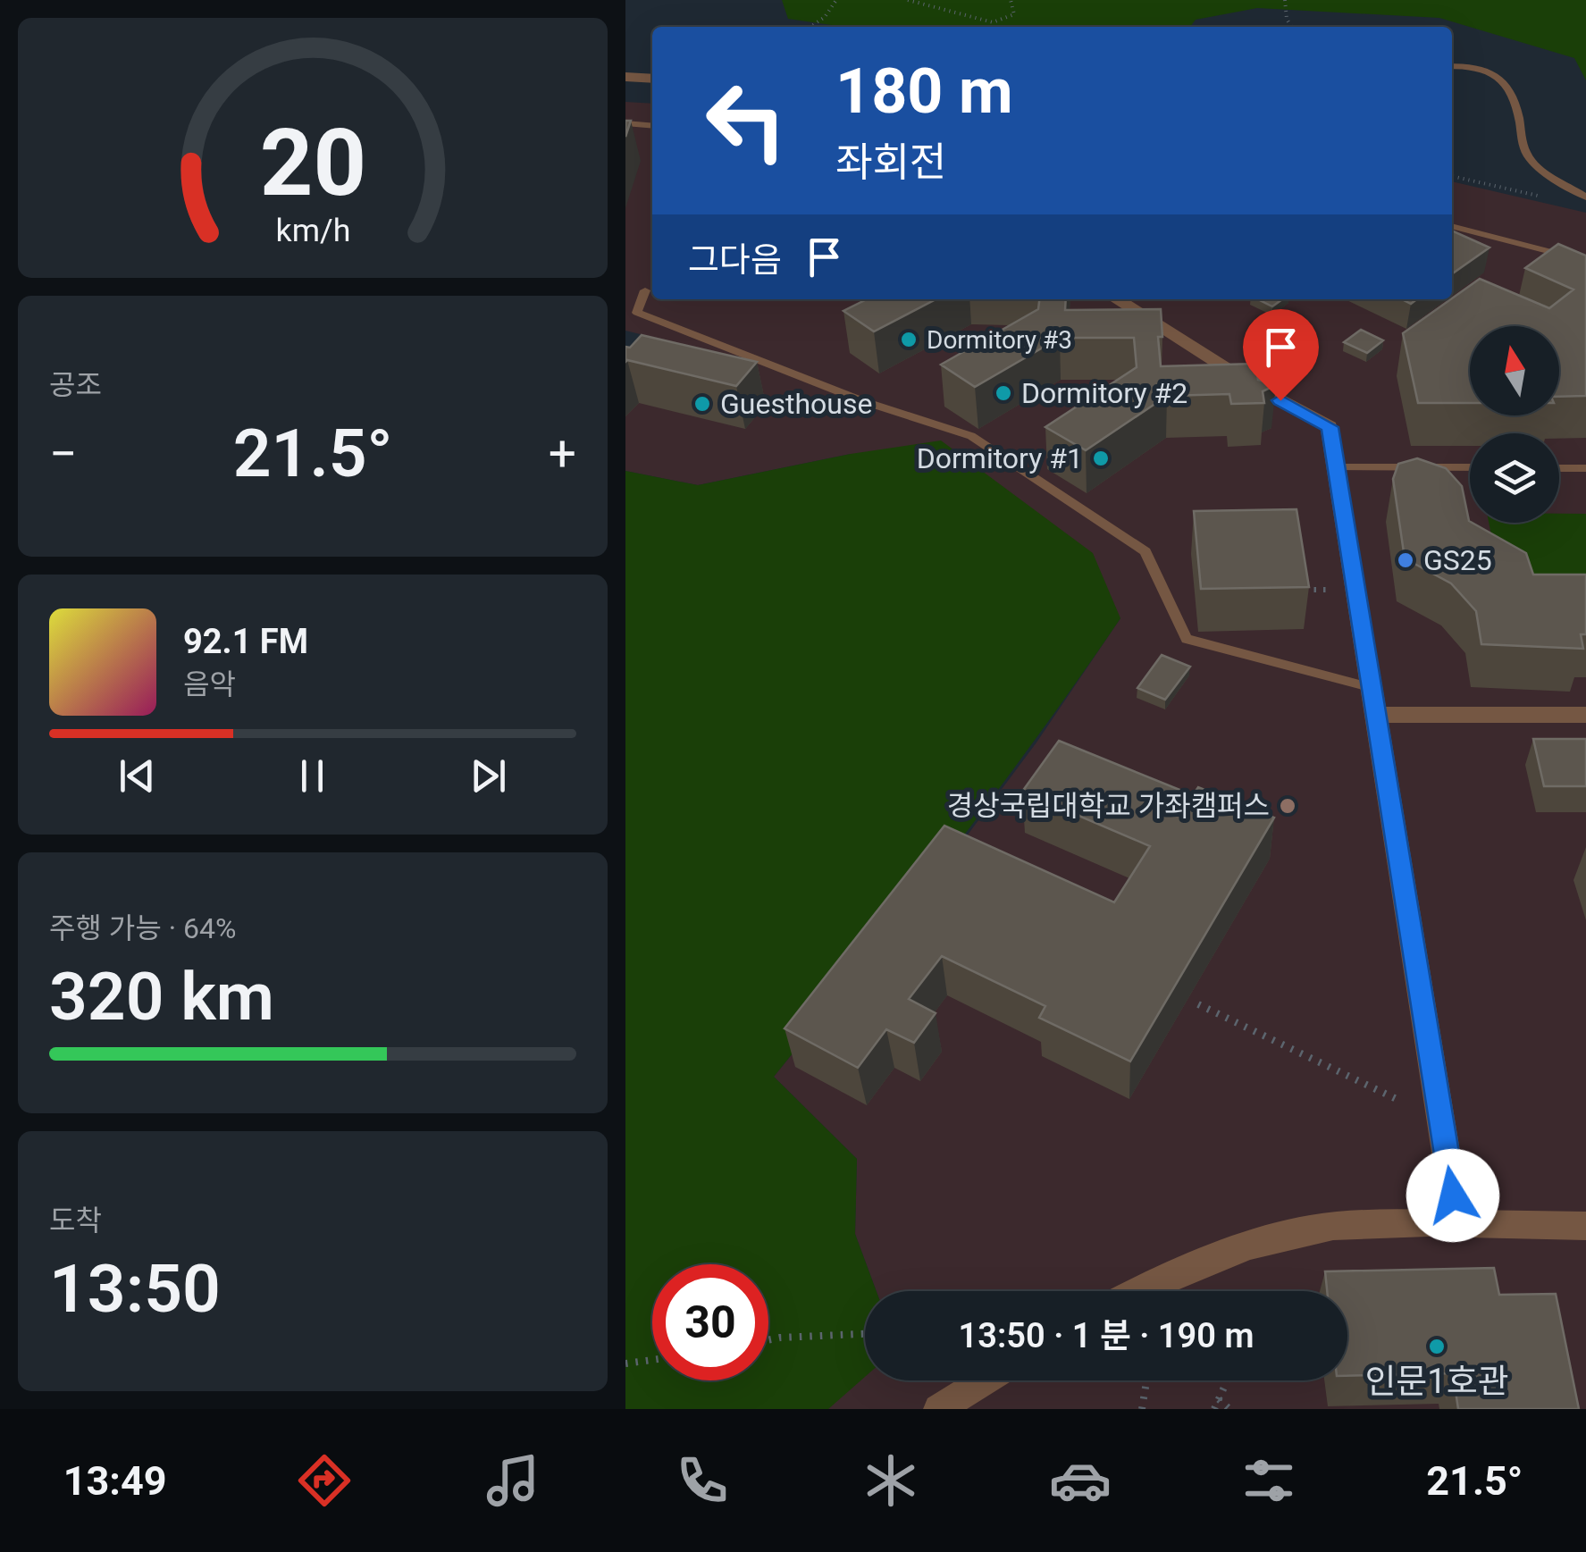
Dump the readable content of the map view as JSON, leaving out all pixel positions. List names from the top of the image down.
{
  "places": [
    "Dormitory #3",
    "Dormitory #2",
    "Guesthouse",
    "Dormitory #1",
    "GS25",
    "경상국립대학교 가좌캠퍼스",
    "인문1호관"
  ],
  "north": "top",
  "page": {
    "turn": ["180 m", "좌회전"],
    "then": "그다음",
    "tile": [
      "공조",
      ["주행 가능 · 64%", "320 km"],
      ["도착", "13:50"]
    ],
    "heat": ["−", "21.5°", "+"],
    "song": ["92.1 FM", "음악"],
    "limit": "30",
    "trip": "13:50 · 1 분 · 190 m",
    "tabs": ["13:49", "21.5°"],
    "gauge": ["20", "km/h"]
  }
}
